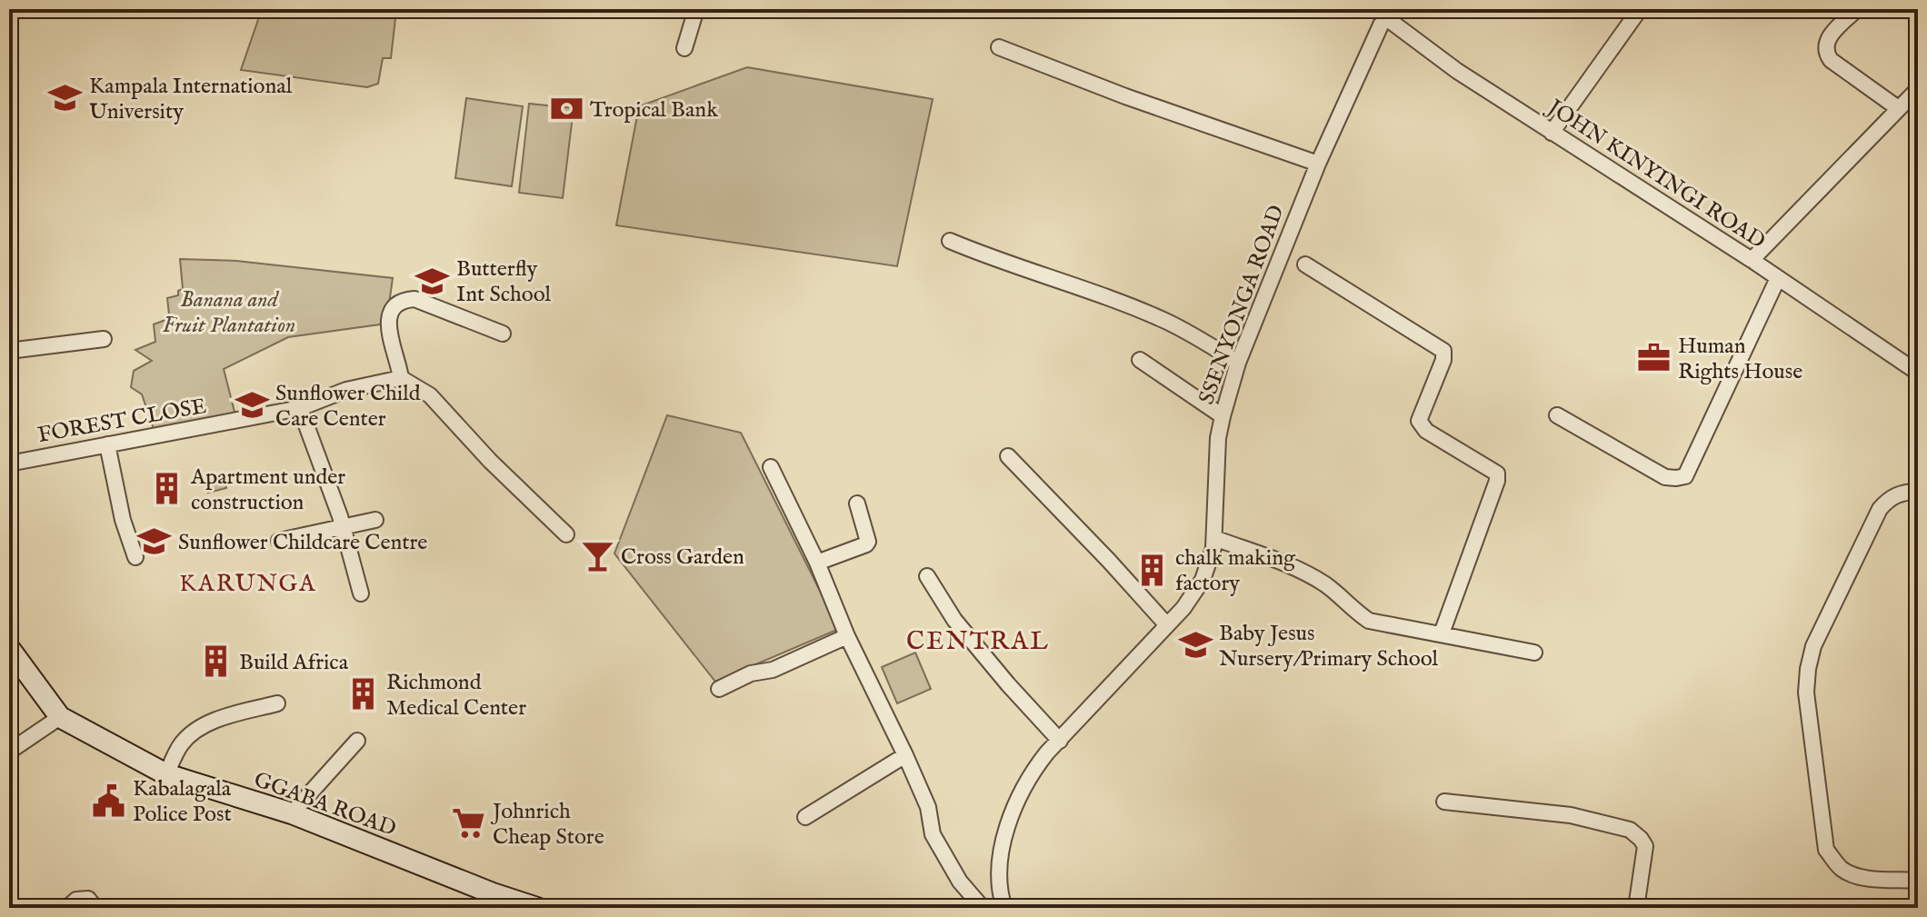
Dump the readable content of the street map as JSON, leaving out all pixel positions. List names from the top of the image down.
{
  "streets": {
    "main road": ["GGABA ROAD"],
    "street": ["JOHN KINYINGI ROAD", "SSENYONGA ROAD", "FOREST CLOSE"]
  },
  "crossings": [
    ["JOHN KINYINGI ROAD", "SSENYONGA ROAD"]
  ],
  "districts": ["KARUNGA", "CENTRAL"],
  "parks": ["Banana and Fruit Plantation"],
  "places": {
    "school or university": [
      "Kampala International University",
      "Butterfly Int School",
      "Sunflower Child Care Center",
      "Sunflower Childcare Centre",
      "Baby Jesus Nursery/Primary School"
    ],
    "bank": ["Tropical Bank"],
    "office": ["Human Rights House"],
    "building": [
      "Apartment under construction",
      "chalk making factory",
      "Build Africa",
      "Richmond Medical Center"
    ],
    "bar": ["Cross Garden"],
    "public building": ["Kabalagala Police Post"],
    "supermarket": ["Johnrich Cheap Store"]
  }
}
